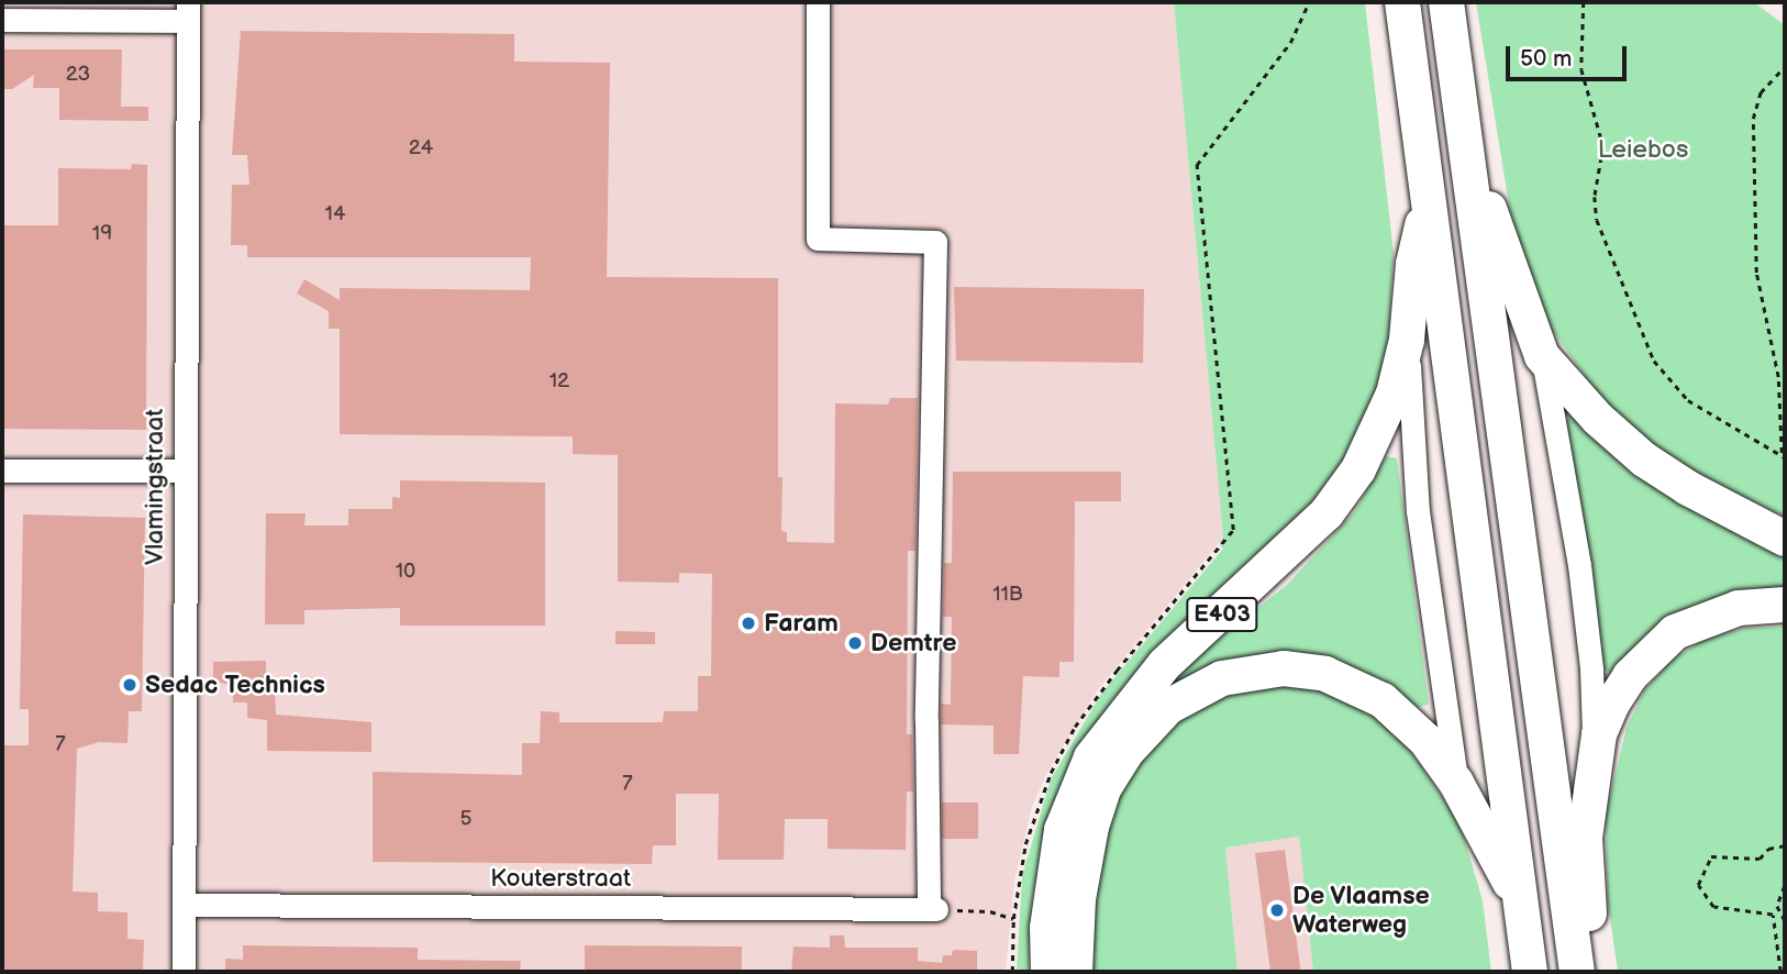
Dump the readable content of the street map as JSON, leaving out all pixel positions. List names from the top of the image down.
{
  "streets": {
    "highway": ["E403"],
    "street": ["Vlamingstraat", "Kouterstraat"]
  },
  "crossings": [
    ["Vlamingstraat", "Kouterstraat"]
  ],
  "parks": ["Leiebos"],
  "places": [
    "Faram",
    "Demtre",
    "Sedac Technics",
    "De Vlaamse Waterweg"
  ],
  "house_numbers": [
    "23",
    "24",
    "14",
    "19",
    "12",
    "10",
    "11B",
    "7",
    "7",
    "5"
  ],
  "scale_bar": "50 m"
}
